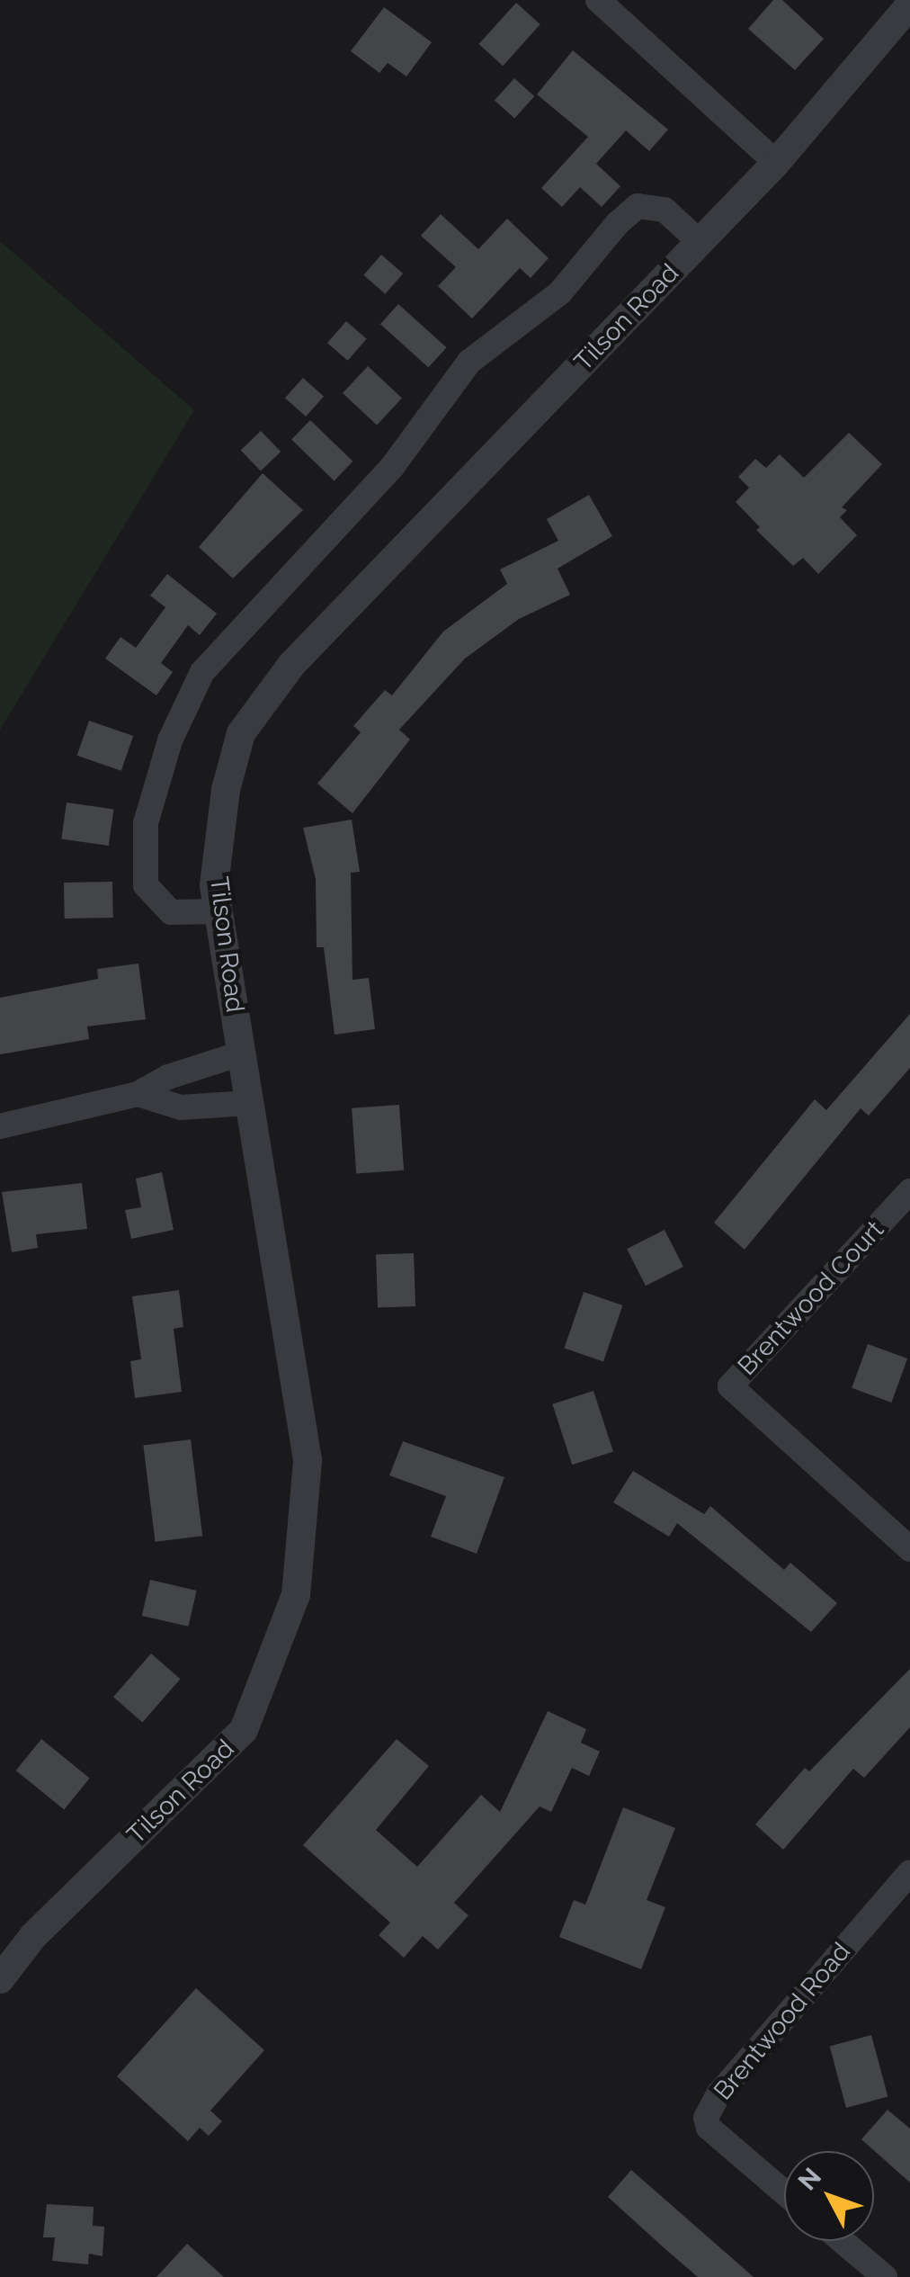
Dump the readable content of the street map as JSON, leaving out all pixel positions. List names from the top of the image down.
{
  "streets": {
    "street": ["Tilson Road", "Brentwood Court", "Brentwood Road"]
  },
  "north": "top left"
}
